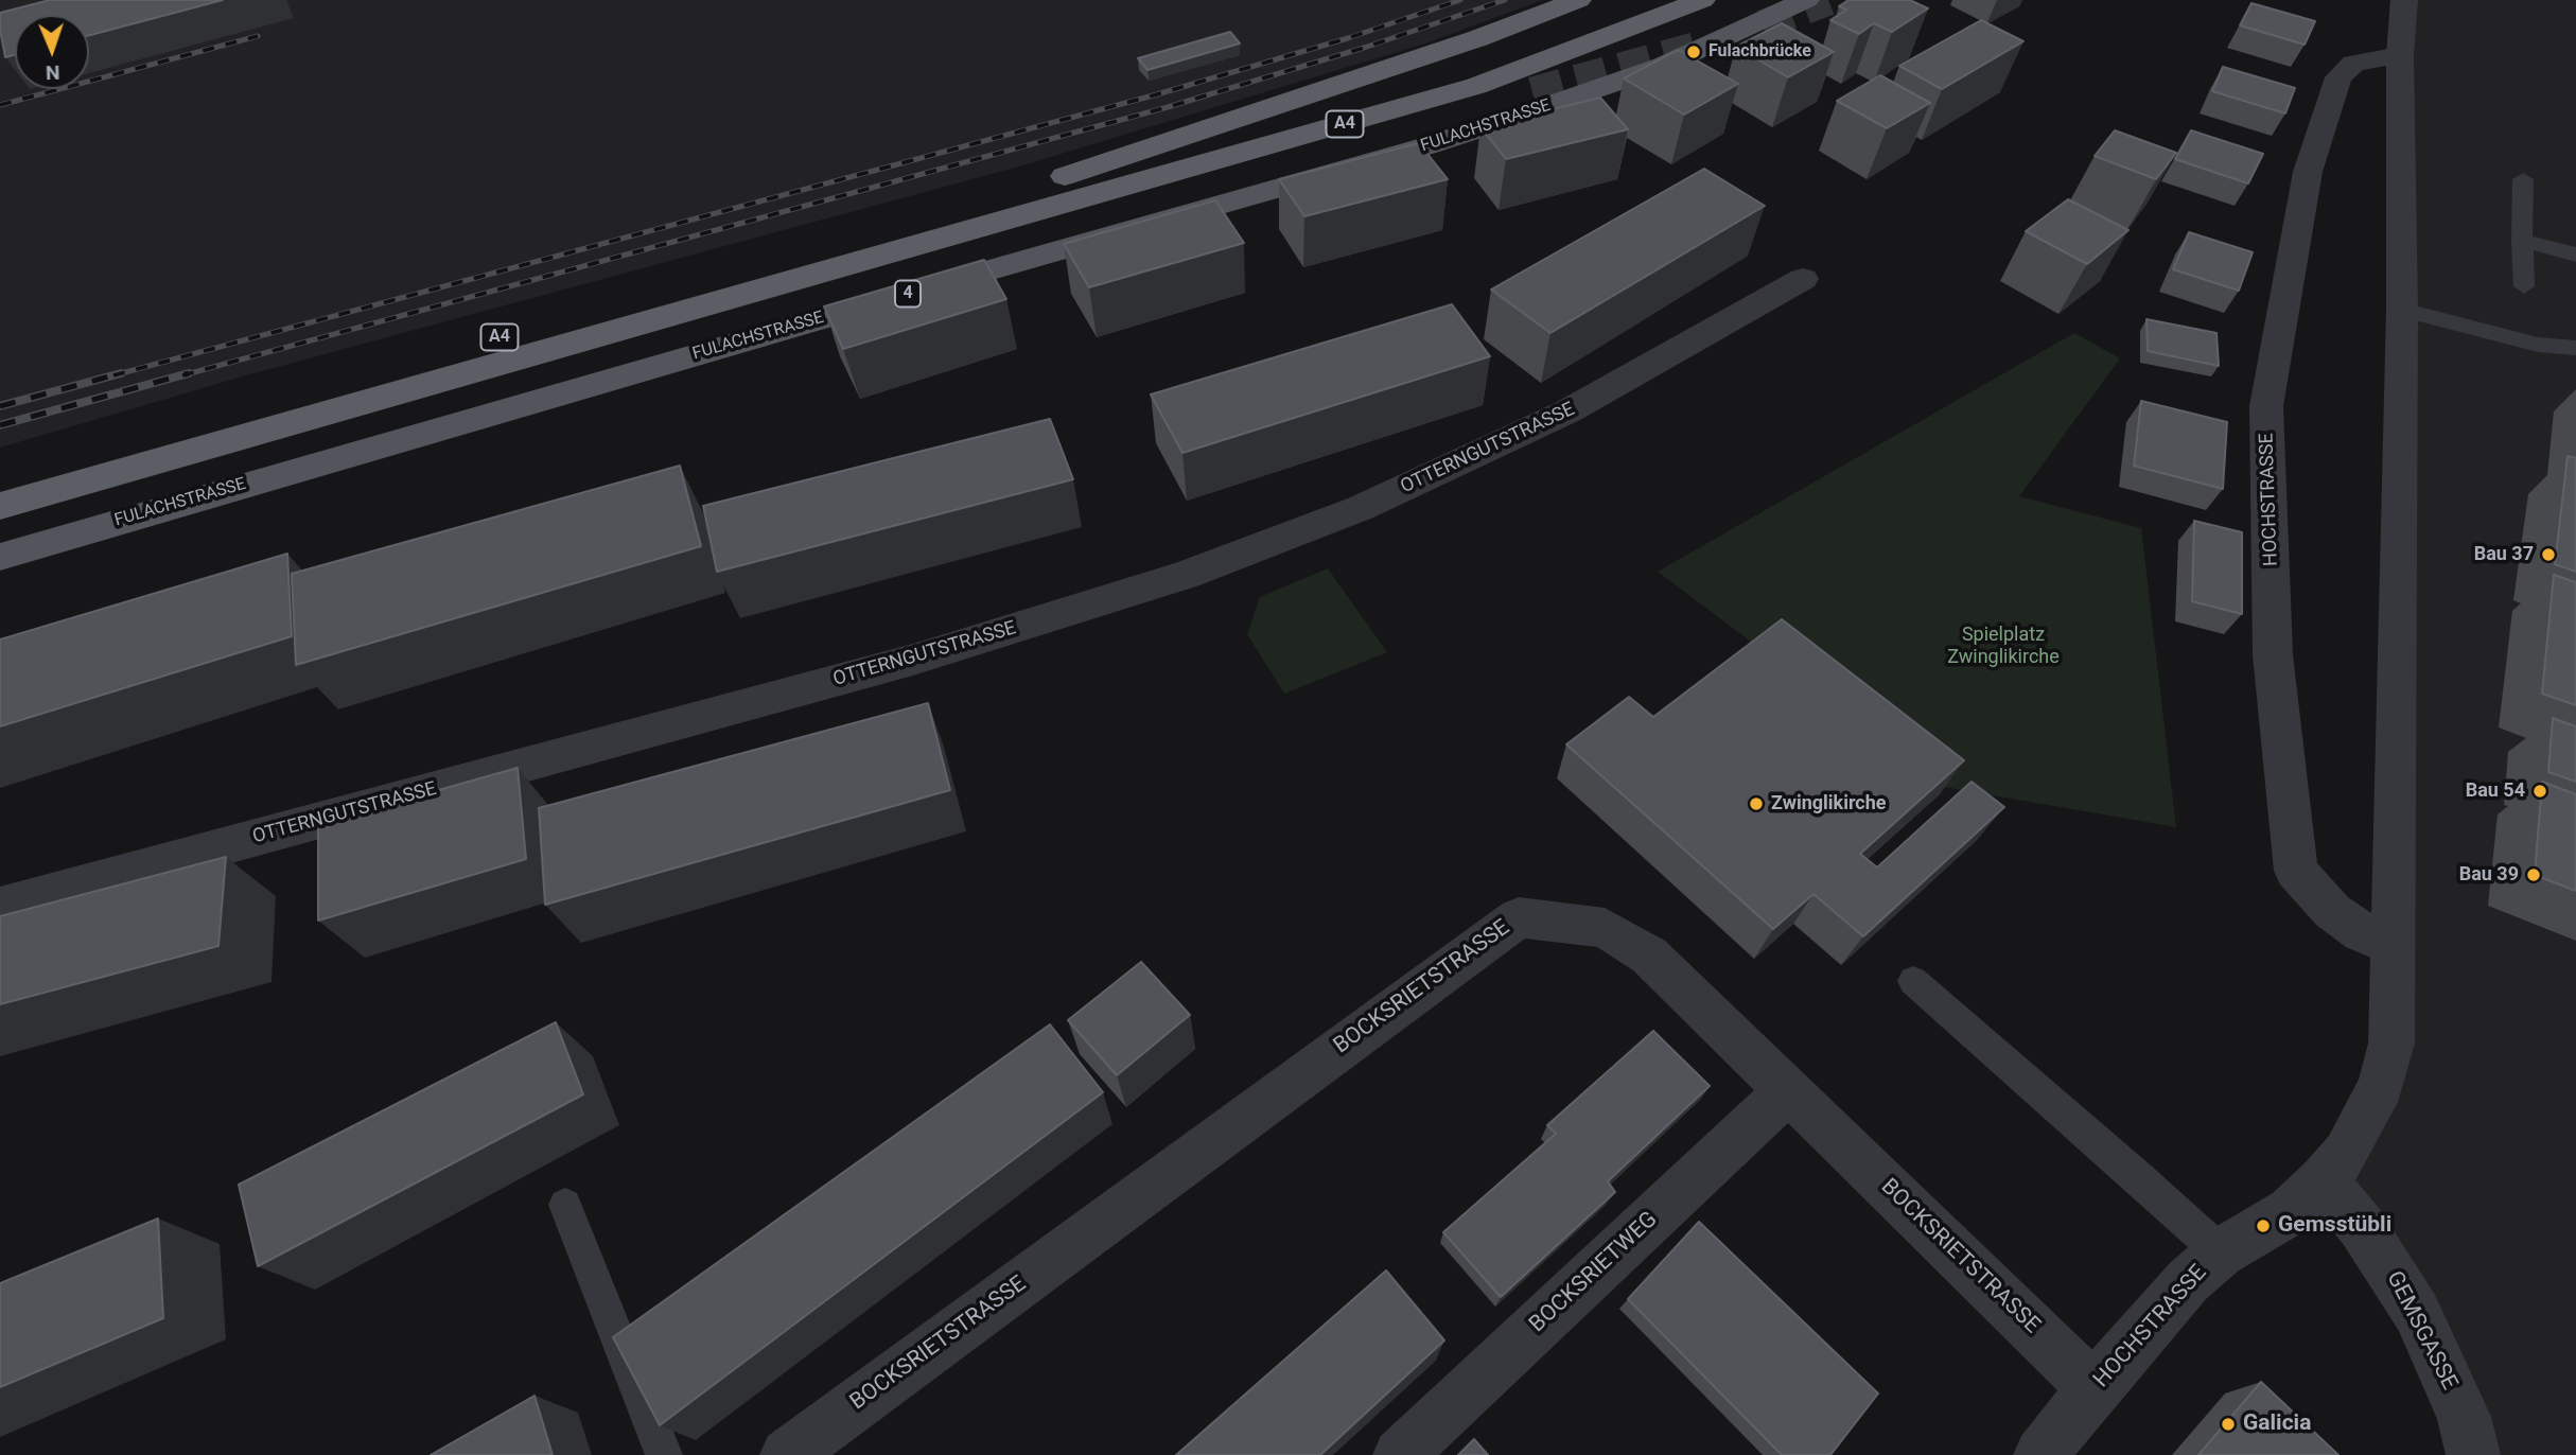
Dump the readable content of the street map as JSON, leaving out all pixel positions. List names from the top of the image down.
{
  "streets": {
    "highway": ["A4"],
    "main road": ["FULACHSTRASSE", "4"],
    "street": [
      "OTTERNGUTSTRASSE",
      "HOCHSTRASSE",
      "BOCKSRIETSTRASSE",
      "BOCKSRIETWEG",
      "GEMSGASSE"
    ]
  },
  "crossings": [
    ["HOCHSTRASSE", "BOCKSRIETSTRASSE"],
    ["HOCHSTRASSE", "GEMSGASSE"],
    ["BOCKSRIETSTRASSE", "BOCKSRIETWEG"]
  ],
  "parks": ["Spielplatz Zwinglikirche"],
  "places": [
    "Fulachbrücke",
    "Bau 37",
    "Bau 54",
    "Zwinglikirche",
    "Bau 39",
    "Gemsstübli",
    "Galicia"
  ],
  "north": "bottom"
}
